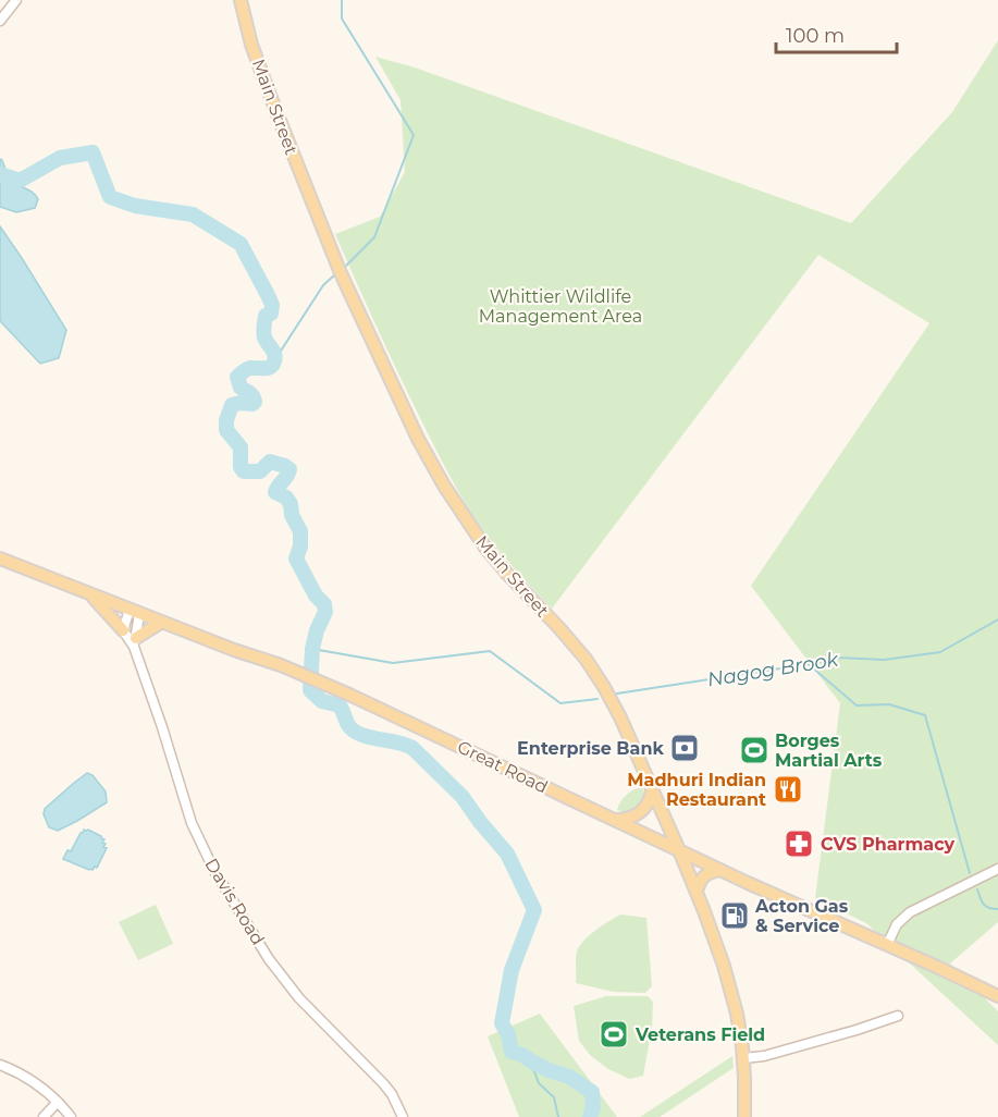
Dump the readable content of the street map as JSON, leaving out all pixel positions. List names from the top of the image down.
{
  "streets": {
    "main road": ["Main Street", "Great Road"],
    "street": ["Davis Road"]
  },
  "crossings": [
    ["Main Street", "Great Road"],
    ["Great Road", "Davis Road"]
  ],
  "water": ["Nagog Brook"],
  "parks": ["Whittier Wildlife Management Area"],
  "places": {
    "bank": ["Enterprise Bank"],
    "sports": ["Borges Martial Arts", "Veterans Field"],
    "restaurant": ["Madhuri Indian Restaurant"],
    "pharmacy": ["CVS Pharmacy"],
    "fuel station": ["Acton Gas & Service"]
  },
  "scale_bar": "100 m"
}
